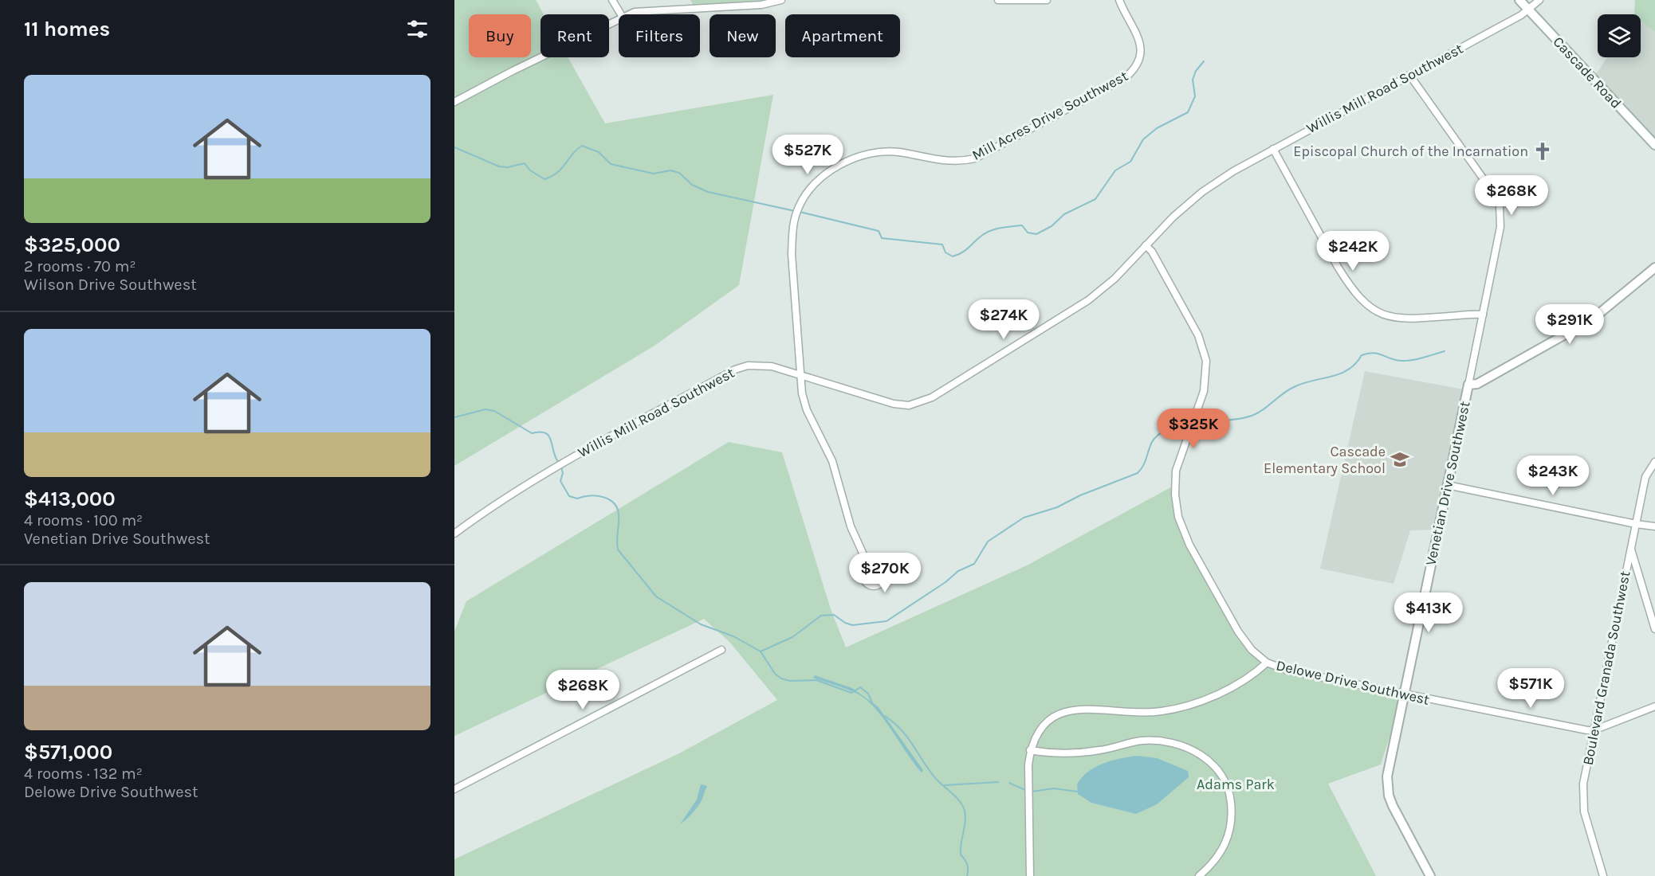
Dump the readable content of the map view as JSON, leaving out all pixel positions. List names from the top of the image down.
{
  "streets": {
    "street": [
      "Cascade Road",
      "Willis Mill Road Southwest",
      "Mill Acres Drive Southwest",
      "Venetian Drive Southwest",
      "Boulevard Granada Southwest",
      "Delowe Drive Southwest"
    ]
  },
  "crossings": [
    ["Cascade Road", "Willis Mill Road Southwest"],
    ["Willis Mill Road Southwest", "Mill Acres Drive Southwest"],
    ["Venetian Drive Southwest", "Delowe Drive Southwest"],
    ["Boulevard Granada Southwest", "Delowe Drive Southwest"]
  ],
  "parks": ["Adams Park"],
  "places": {
    "church": ["Episcopal Church of the Incarnation"],
    "school or university": ["Cascade Elementary School"]
  },
  "page": {
    "heading": "11 homes",
    "chip": [
      "Buy",
      "Rent",
      "Filters",
      "New",
      "Apartment"
    ],
    "list": [
      {
        "name": "$325,000",
        "note": "2 rooms · 70 m² · Wilson Drive Southwest"
      },
      {
        "name": "$413,000",
        "note": "4 rooms · 100 m² · Venetian Drive Southwest"
      },
      {
        "name": "$571,000",
        "note": "4 rooms · 132 m² · Delowe Drive Southwest"
      }
    ],
    "price": [
      "$527K",
      "$268K",
      "$242K",
      "$274K",
      "$291K",
      "$325K",
      "$243K",
      "$270K",
      "$413K",
      "$571K",
      "$268K"
    ]
  }
}
